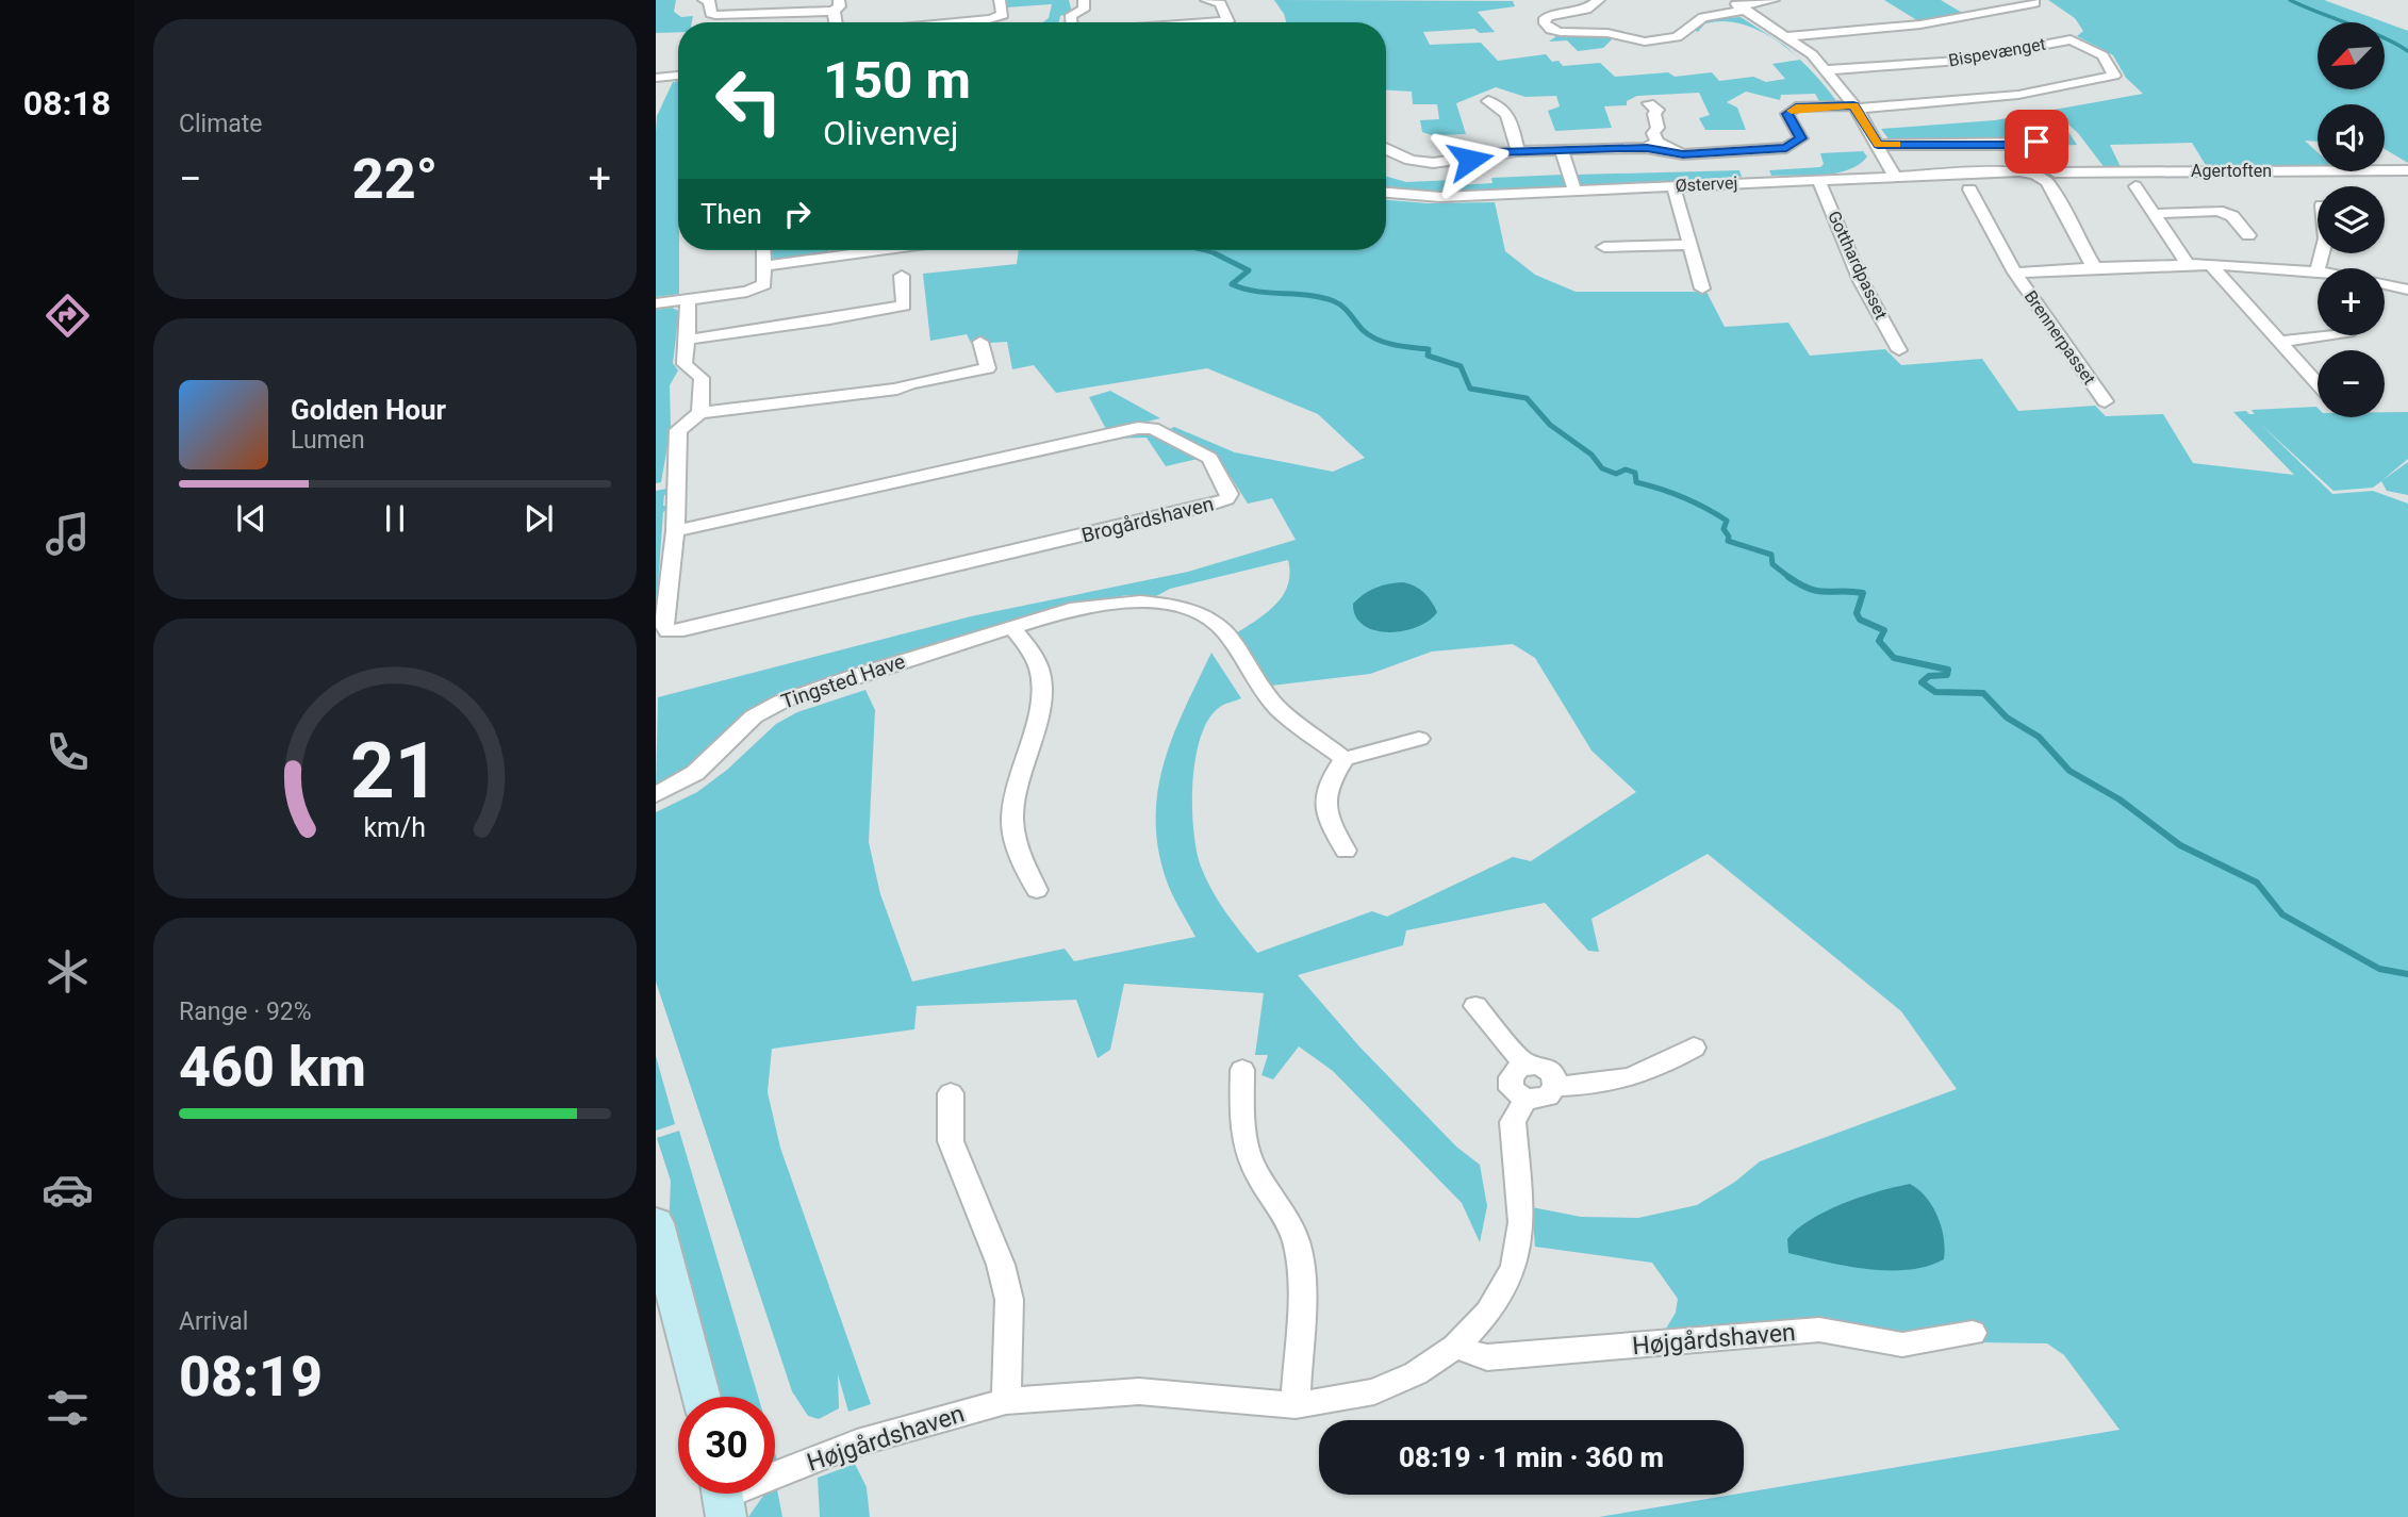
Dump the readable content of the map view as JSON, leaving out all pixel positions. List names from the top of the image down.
{
  "streets": {
    "street": [
      "Bispevænget",
      "Agertoften",
      "Østervej",
      "Gotthardpasset",
      "Brennerpasset",
      "Brogårdshaven",
      "Tingsted Have",
      "Højgårdshaven"
    ]
  },
  "crossings": [
    ["Østervej", "Gotthardpasset"],
    ["Østervej", "Brennerpasset"]
  ],
  "north": "bottom left",
  "page": {
    "tabs": "08:18",
    "tile": [
      "Climate",
      ["Range · 92%", "460 km"],
      ["Arrival", "08:19"]
    ],
    "map_buttons": ["+", "−"],
    "turn": ["150 m", "Olivenvej"],
    "heat": ["−", "22°", "+"],
    "then": "Then",
    "song": ["Golden Hour", "Lumen"],
    "limit": "30",
    "trip": "08:19 · 1 min · 360 m",
    "gauge": ["21", "km/h"]
  }
}
